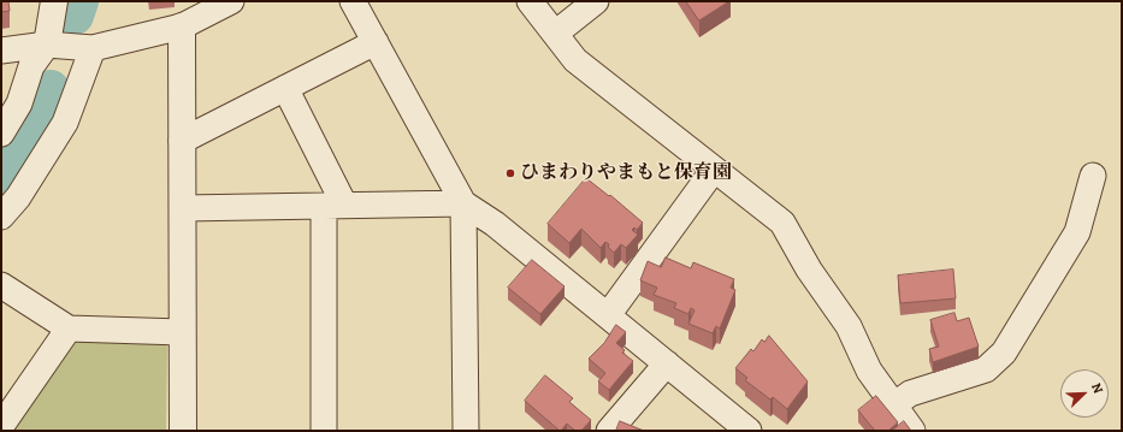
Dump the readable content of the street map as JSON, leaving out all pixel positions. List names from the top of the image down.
{
  "places": ["ひまわりやまもと保育園"],
  "north": "top right"
}
